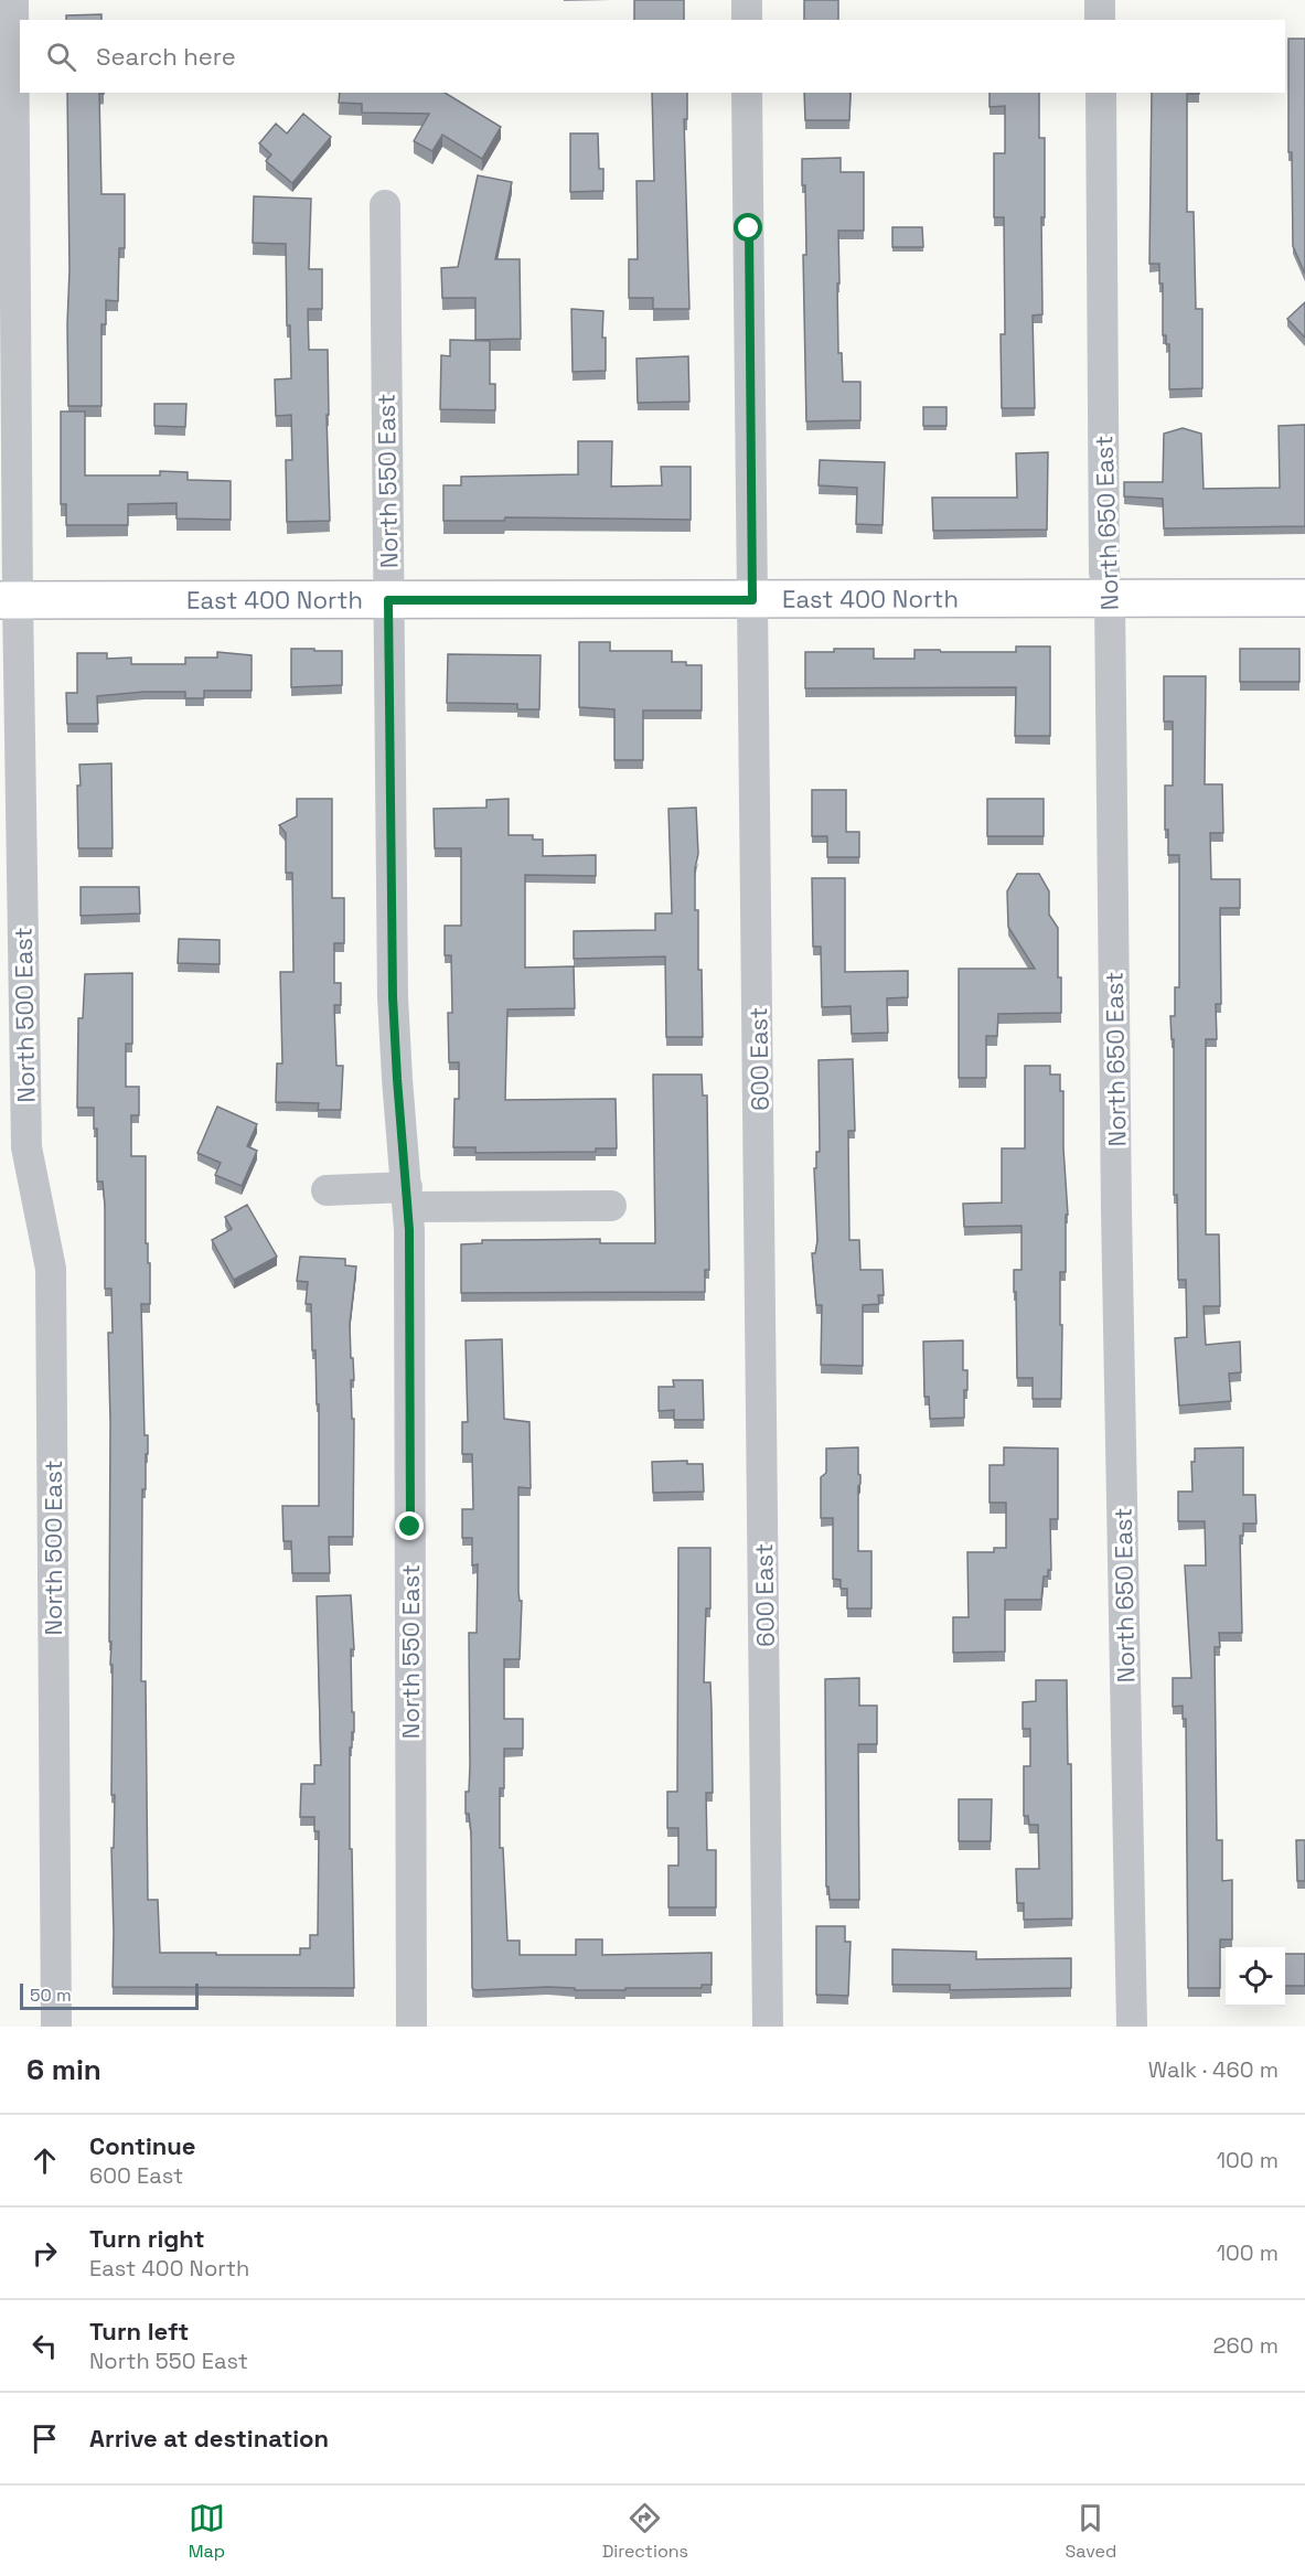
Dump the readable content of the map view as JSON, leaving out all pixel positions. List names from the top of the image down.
{
  "streets": {
    "main road": ["East 400 North"],
    "street": [
      "North 550 East",
      "North 650 East",
      "North 500 East",
      "600 East"
    ]
  },
  "crossings": [
    ["North 550 East", "East 400 North"],
    ["North 650 East", "East 400 North"],
    ["East 400 North", "North 500 East"],
    ["East 400 North", "600 East"]
  ],
  "scale_bar": "50 m",
  "page": {
    "search": "Search here",
    "scale": "50 m",
    "heading": ["6 min", "Walk · 460 m"],
    "list": [
      ["Continue", "600 East", "100 m"],
      ["Turn right", "East 400 North", "100 m"],
      ["Turn left", "North 550 East", "260 m"],
      "Arrive at destination"
    ],
    "nav": ["Map", "Directions", "Saved"]
  }
}
